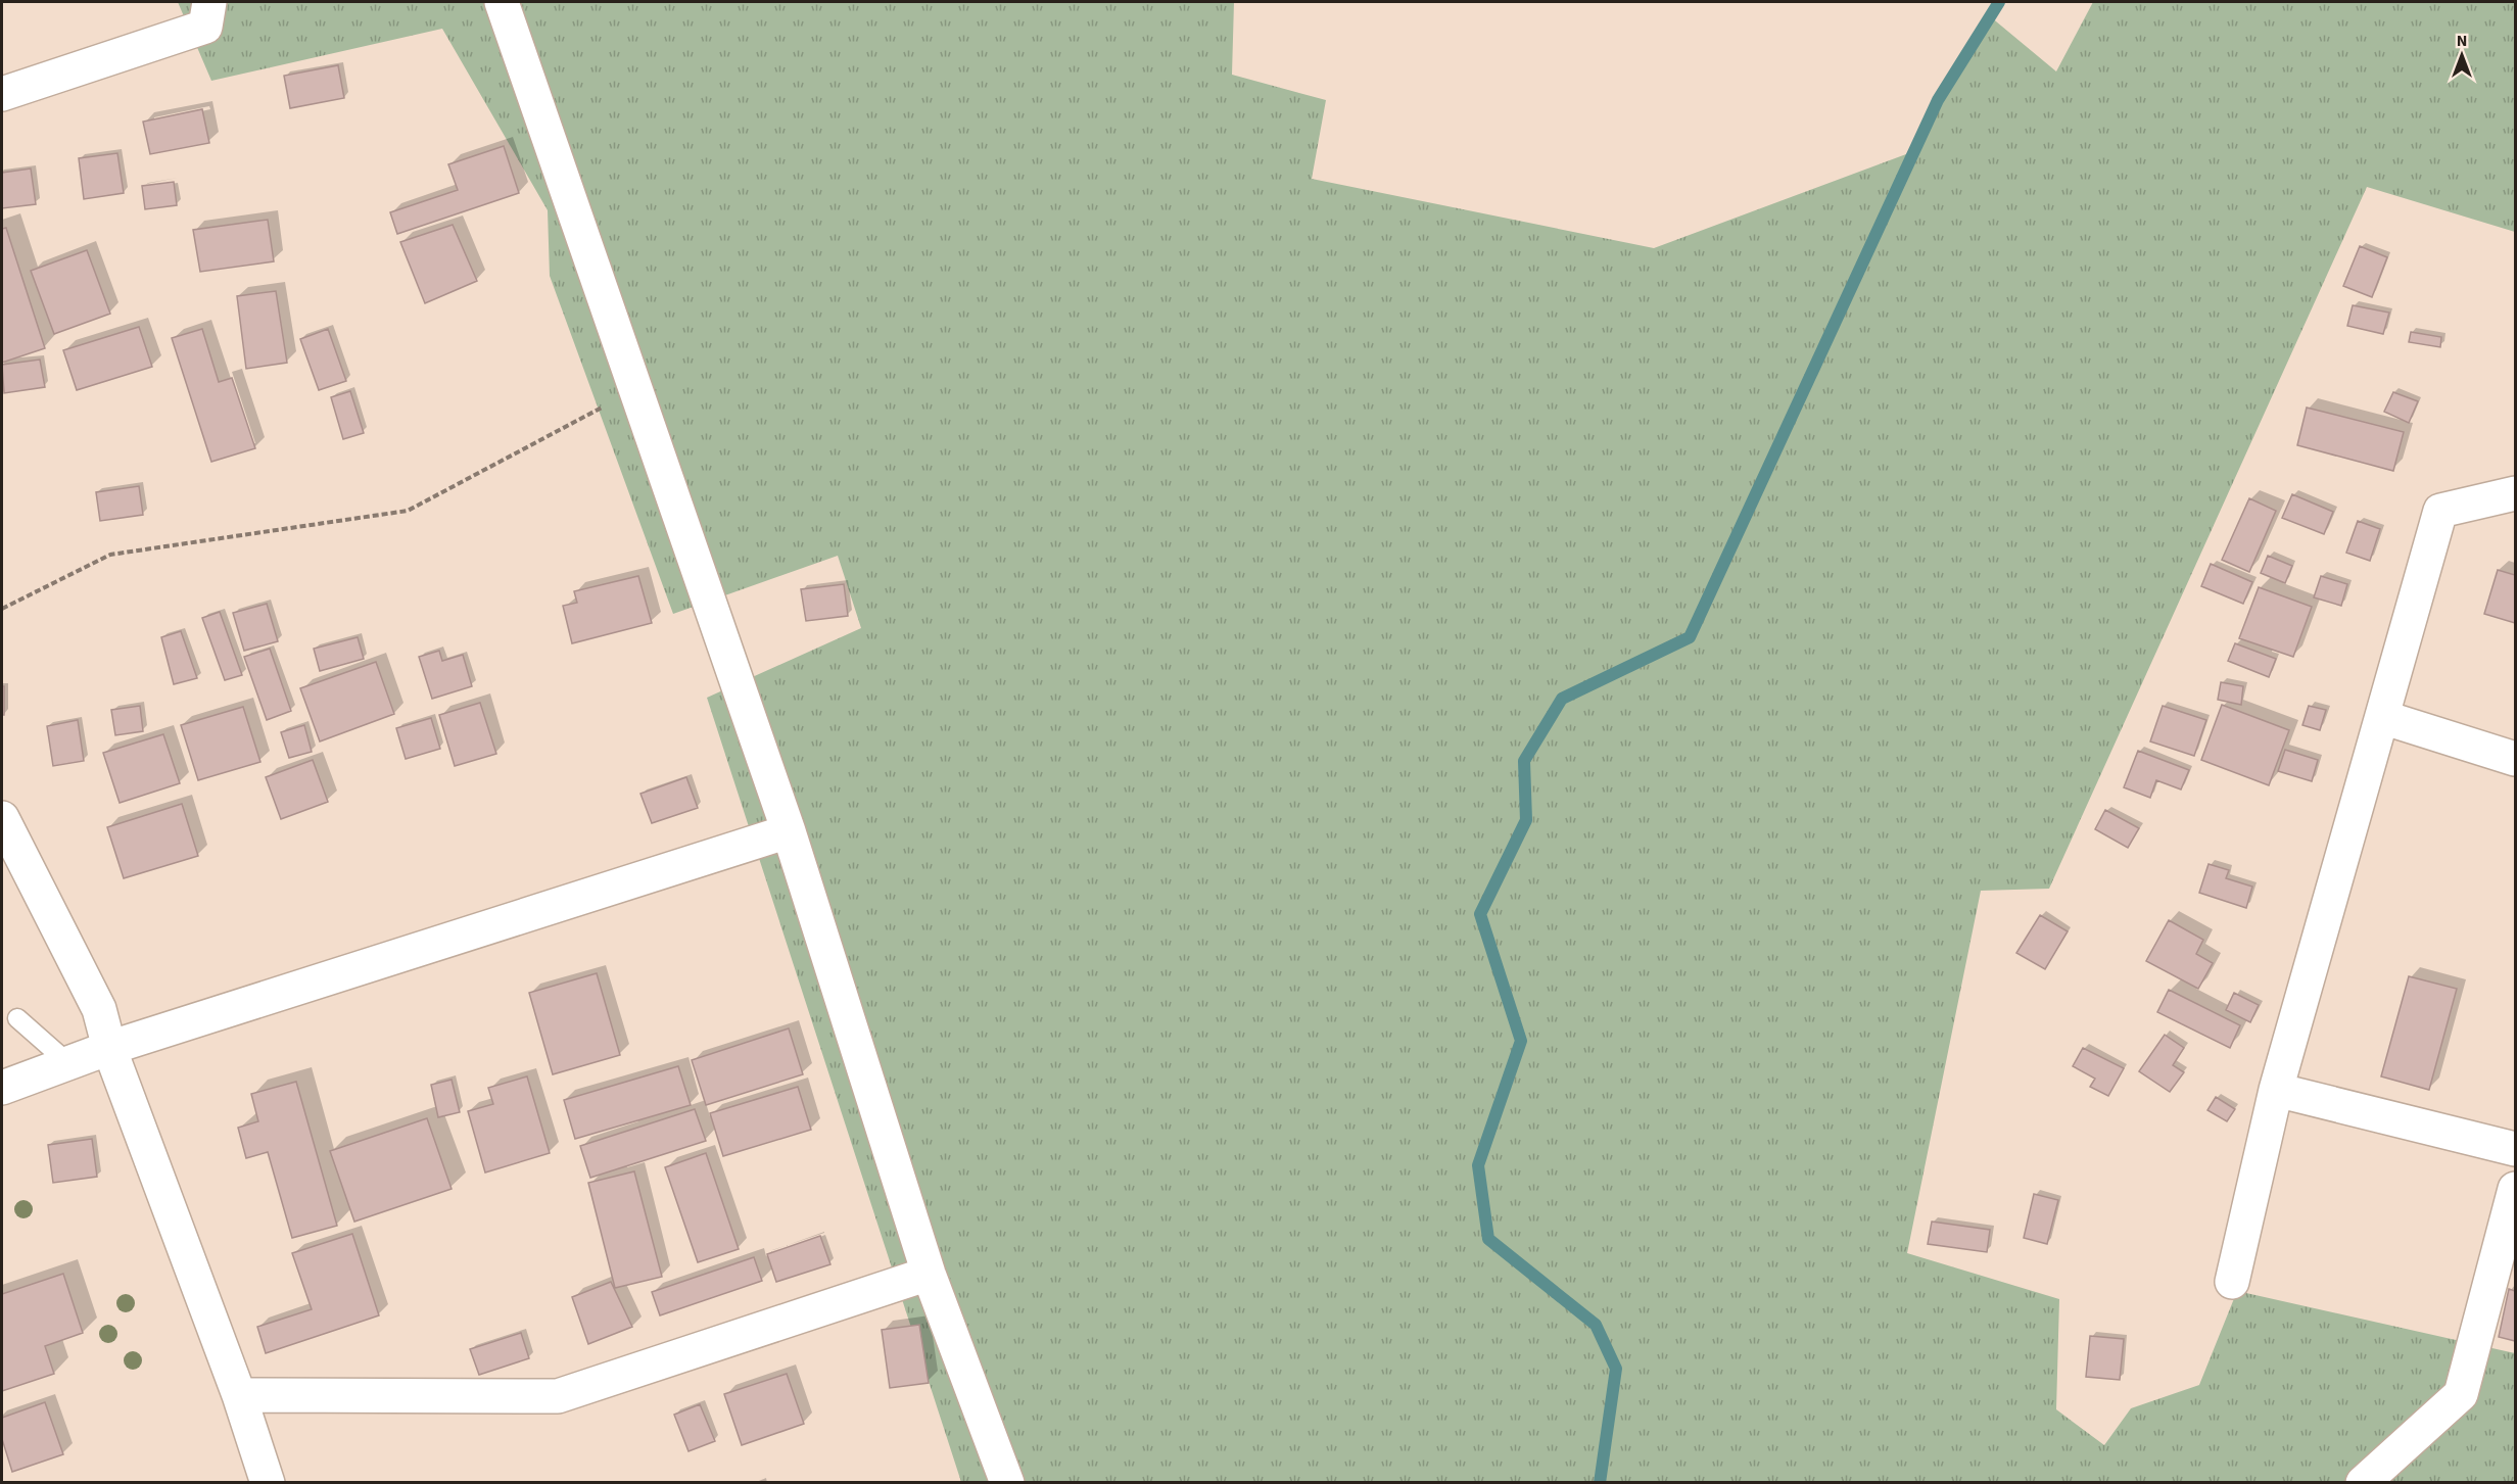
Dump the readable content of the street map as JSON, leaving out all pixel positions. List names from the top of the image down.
{
  "north": "top"
}
